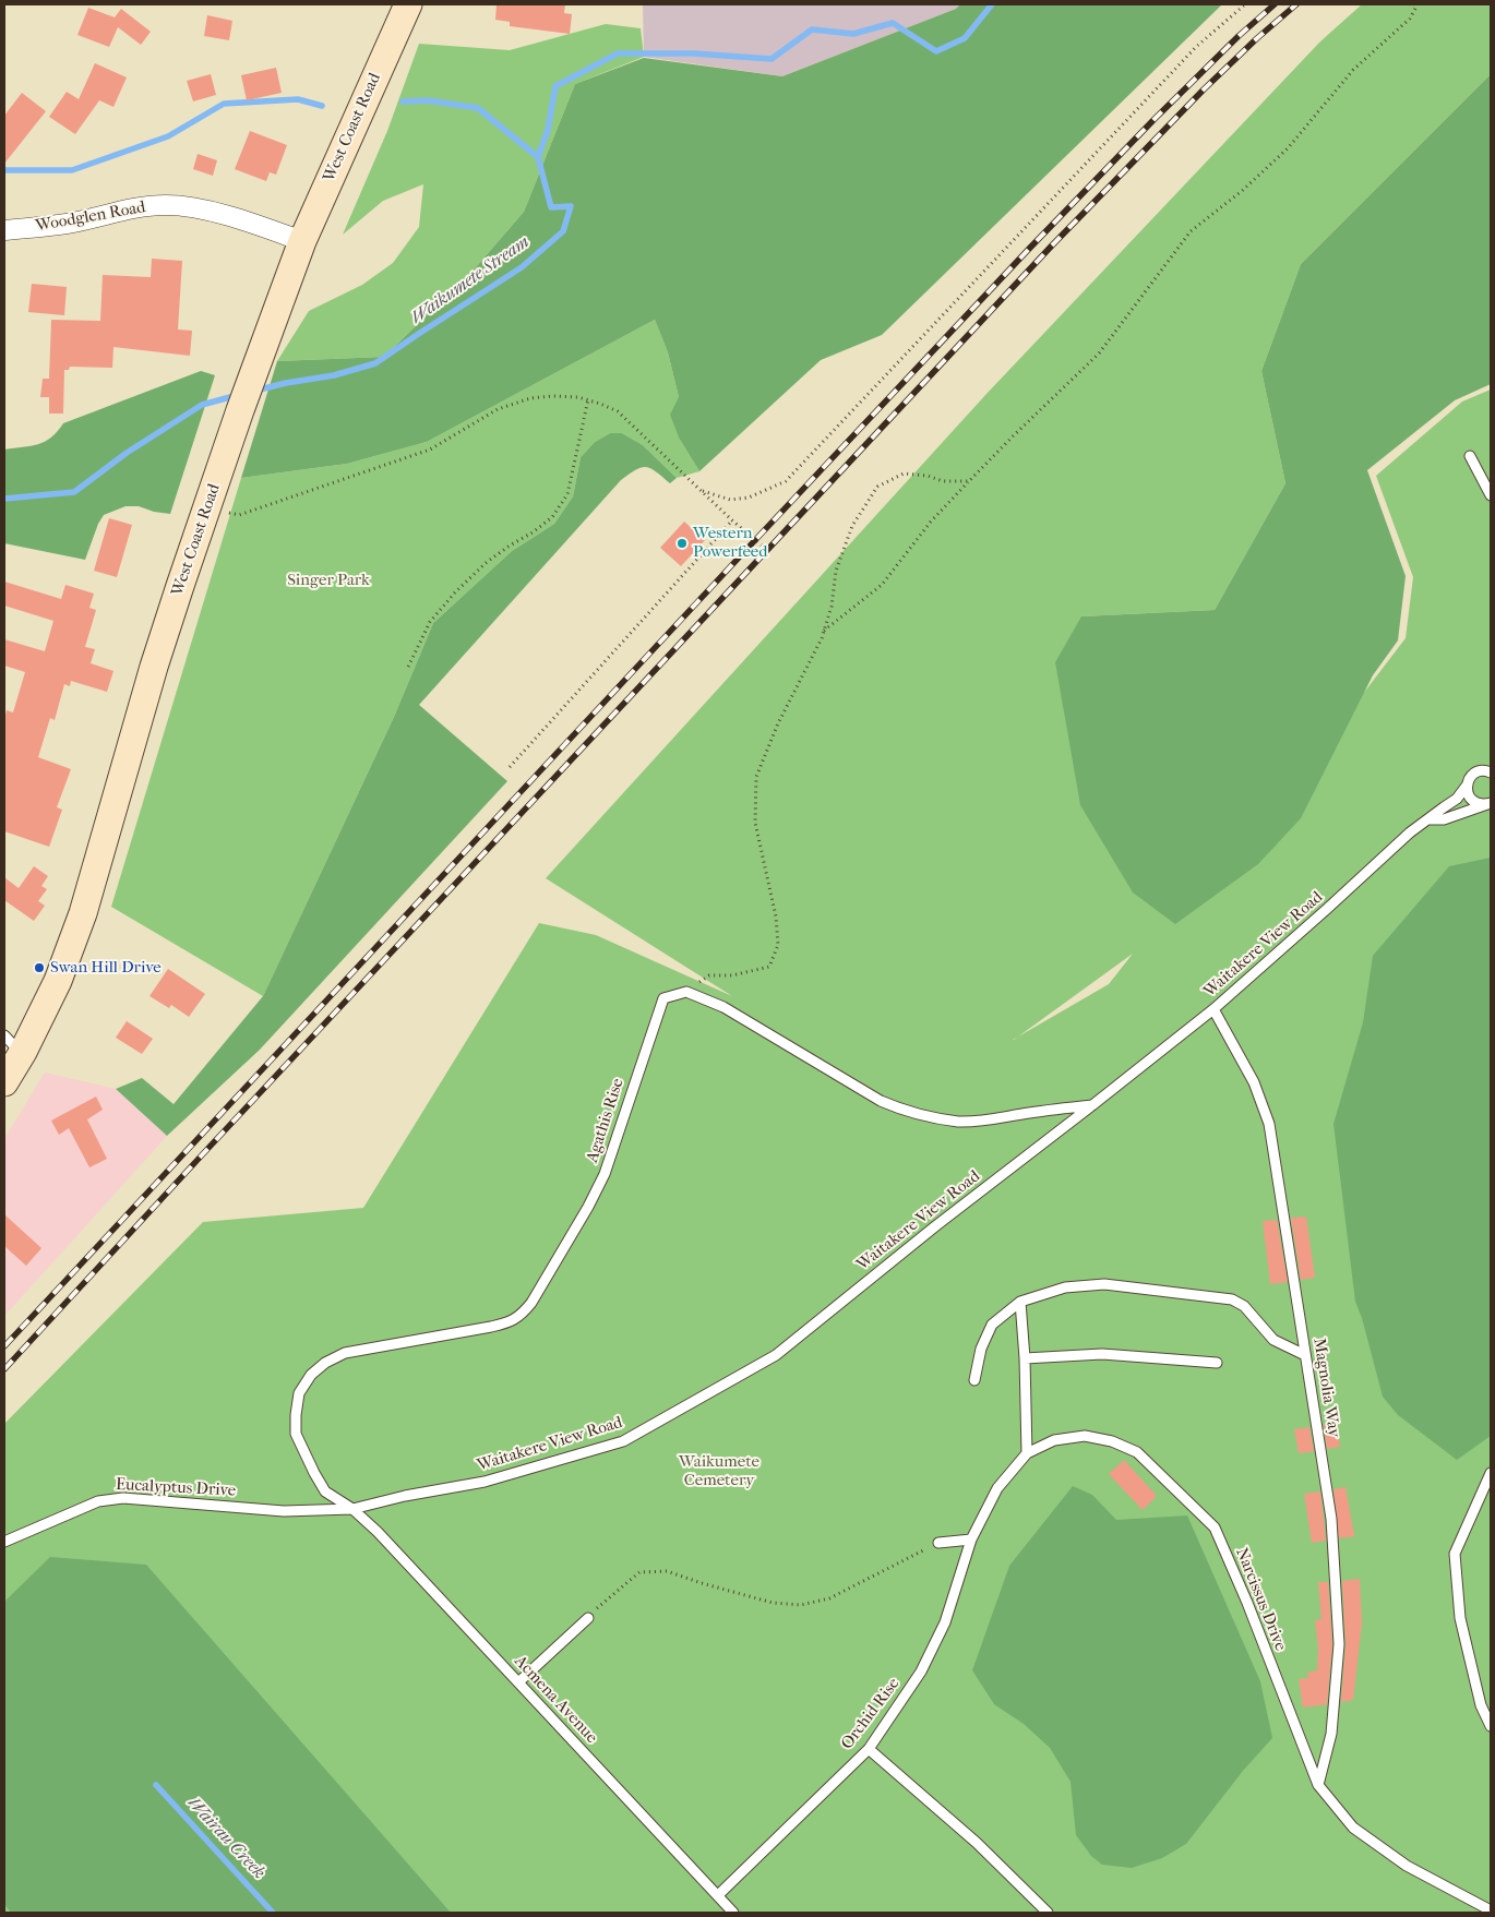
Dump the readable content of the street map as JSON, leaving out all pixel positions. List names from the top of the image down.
{
  "streets": {
    "main road": ["West Coast Road"],
    "street": ["Woodglen Road"],
    "lane": [
      "Waitakere View Road",
      "Agathis Rise",
      "Magnolia Way",
      "Eucalyptus Drive",
      "Narcissus Drive",
      "Acmena Avenue",
      "Orchid Rise"
    ]
  },
  "crossings": [
    ["West Coast Road", "Woodglen Road"],
    ["Waitakere View Road", "Agathis Rise"],
    ["Waitakere View Road", "Magnolia Way"],
    ["Waitakere View Road", "Eucalyptus Drive"],
    ["Waitakere View Road", "Acmena Avenue"],
    ["Agathis Rise", "Eucalyptus Drive"],
    ["Agathis Rise", "Acmena Avenue"],
    ["Magnolia Way", "Narcissus Drive"],
    ["Eucalyptus Drive", "Acmena Avenue"],
    ["Narcissus Drive", "Orchid Rise"],
    ["Acmena Avenue", "Orchid Rise"]
  ],
  "water": ["Waikumete Stream", "Wairau Creek"],
  "parks": ["Singer Park", "Waikumete Cemetery"],
  "places": ["Western Powerfeed", "Swan Hill Drive"]
}
